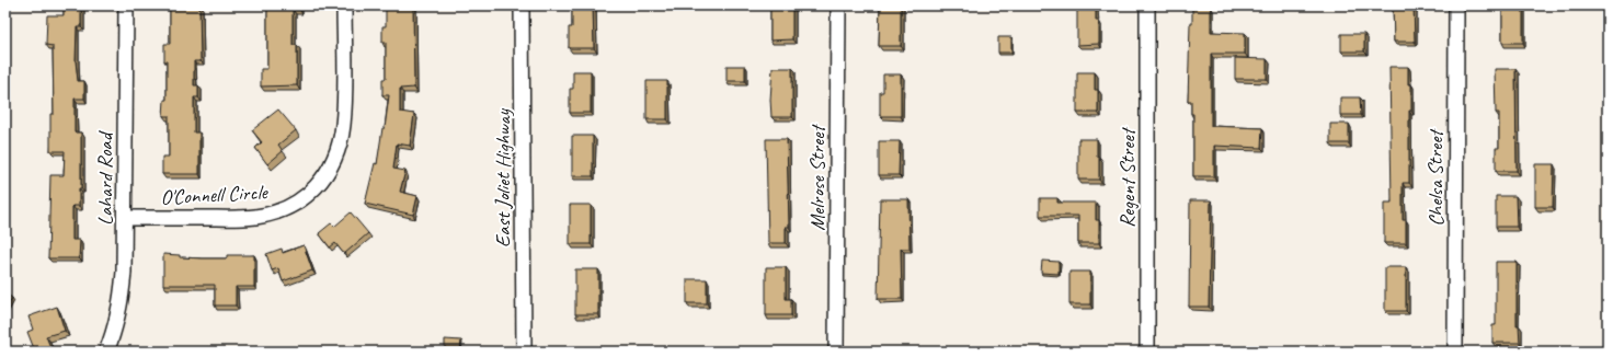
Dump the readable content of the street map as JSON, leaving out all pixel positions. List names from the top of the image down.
{
  "streets": {
    "street": [
      "East Joliet Highway",
      "Melrose Street",
      "Regent Street",
      "Chelsa Street",
      "Lahard Road",
      "O'Connell Circle"
    ]
  },
  "crossings": [
    ["Lahard Road", "O'Connell Circle"]
  ]
}
